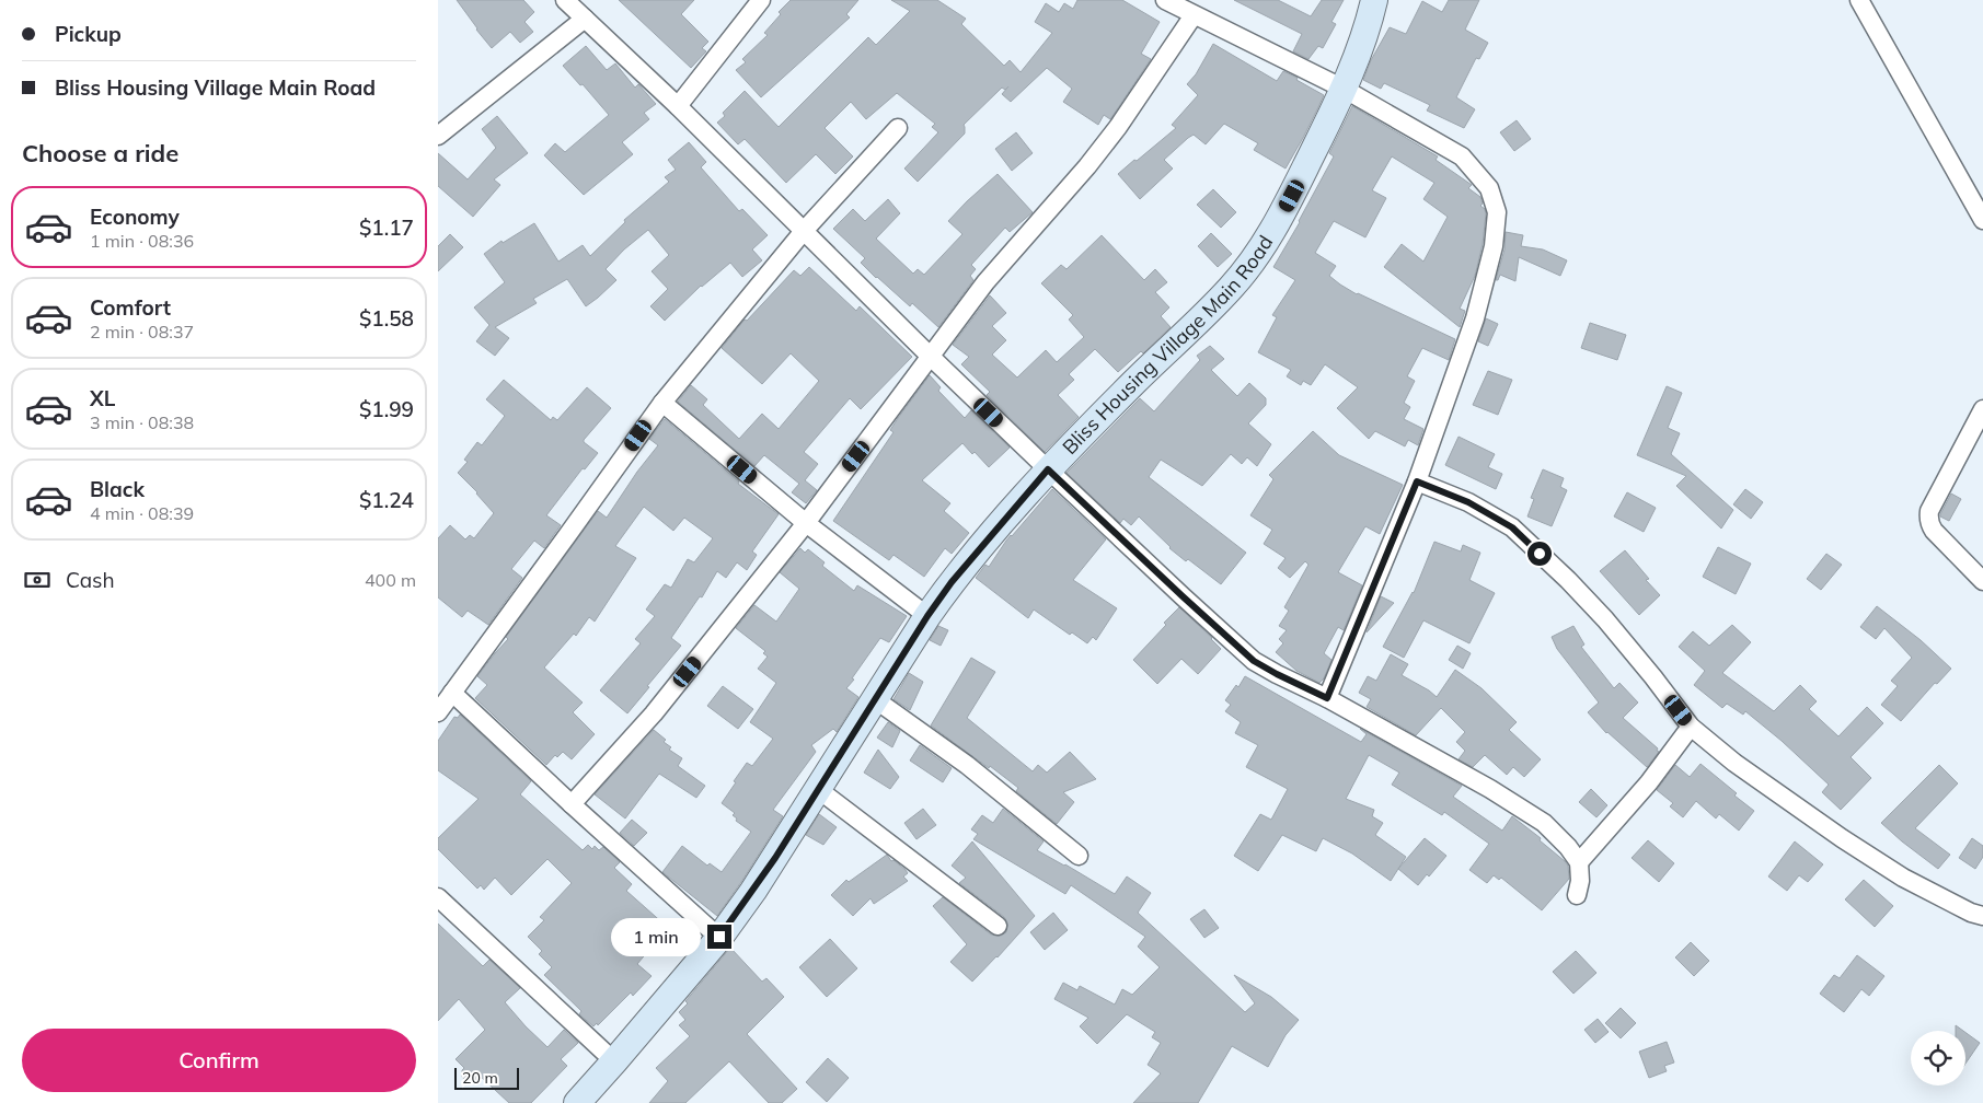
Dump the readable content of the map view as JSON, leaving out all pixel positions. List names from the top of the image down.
{
  "streets": {
    "street": ["Bliss Housing Village Main Road"]
  },
  "scale_bar": "20 m",
  "page": {
    "banner": ["Pickup", "Bliss Housing Village Main Road"],
    "heading": "Choose a ride",
    "list": [
      {
        "name": "Economy",
        "note": "1 min · 08:36",
        "value": "$1.17"
      },
      {
        "name": "Comfort",
        "note": "2 min · 08:37",
        "value": "$1.58"
      },
      {
        "name": "XL",
        "note": "3 min · 08:38",
        "value": "$1.99"
      },
      {
        "name": "Black",
        "note": "4 min · 08:39",
        "value": "$1.24"
      }
    ],
    "pay": ["Cash", "400 m"],
    "bubble": "1 min",
    "buttons": "Confirm",
    "scale": "20 m"
  }
}
